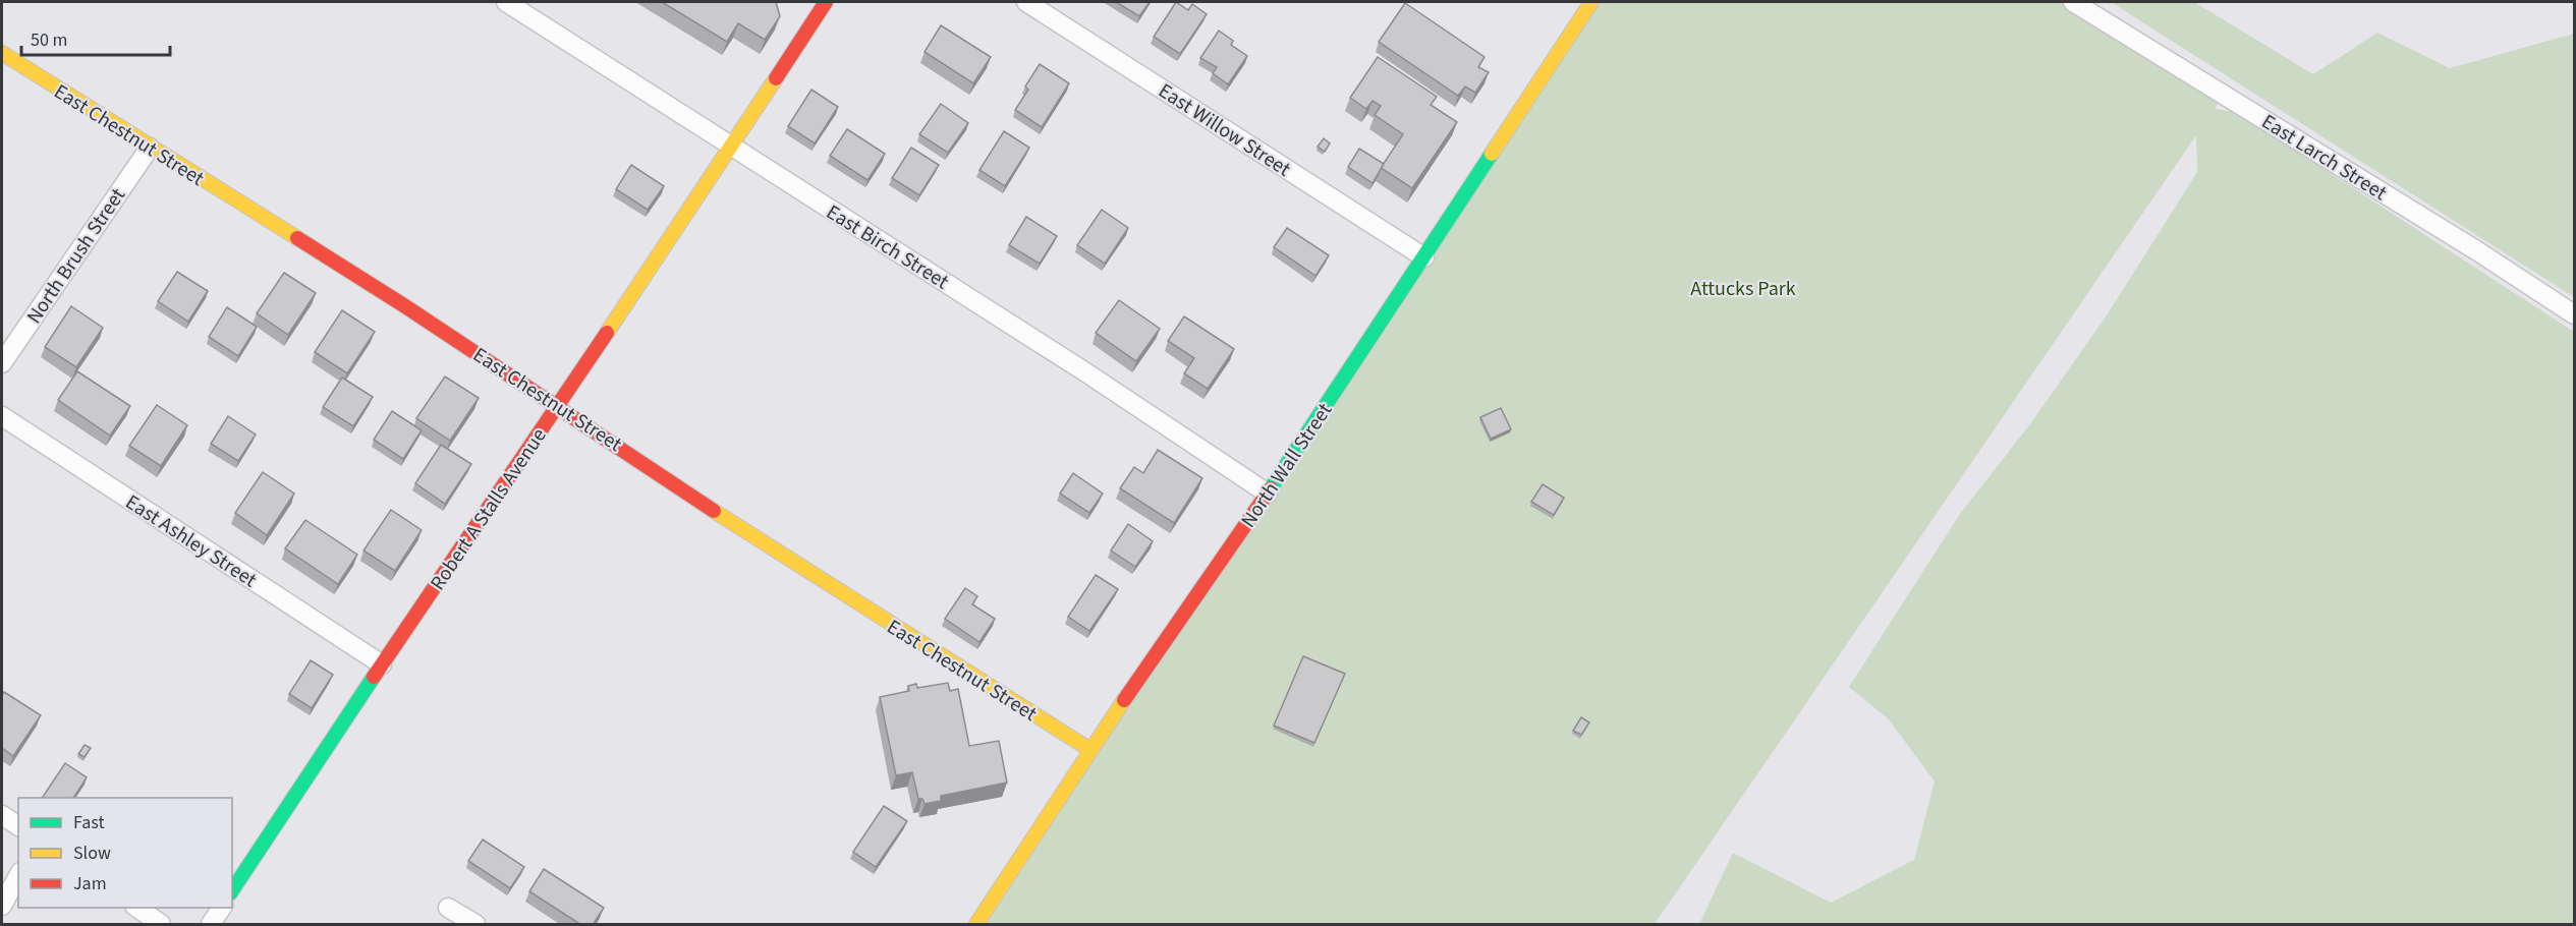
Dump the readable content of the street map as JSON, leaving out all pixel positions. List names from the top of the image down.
{
  "streets": {
    "street": [
      "East Willow Street",
      "East Chestnut Street",
      "East Larch Street",
      "East Birch Street",
      "North Brush Street",
      "North Wall Street",
      "Robert A Stalls Avenue",
      "East Ashley Street"
    ]
  },
  "crossings": [
    ["East Willow Street", "North Wall Street"],
    ["East Chestnut Street", "North Brush Street"],
    ["East Chestnut Street", "North Wall Street"],
    ["East Chestnut Street", "Robert A Stalls Avenue"],
    ["East Birch Street", "North Wall Street"],
    ["East Birch Street", "Robert A Stalls Avenue"],
    ["Robert A Stalls Avenue", "East Ashley Street"]
  ],
  "parks": ["Attucks Park"],
  "legend": ["Fast", "Slow", "Jam"],
  "scale_bar": "50 m"
}
